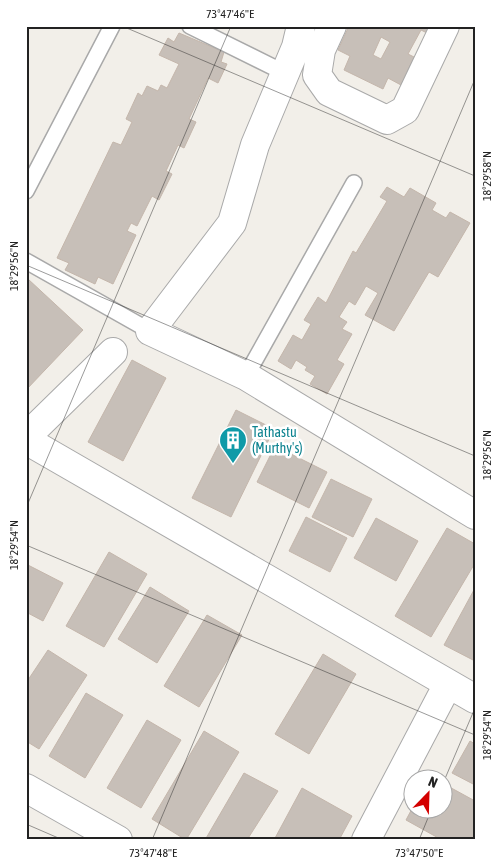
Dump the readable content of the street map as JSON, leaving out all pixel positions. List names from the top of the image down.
{
  "places": {
    "building": ["Tathastu (Murthy's)"]
  },
  "north": "top right",
  "coordinates": [
    "73°47'46\"E",
    "18°29'58\"N",
    "18°29'56\"N",
    "18°29'54\"N",
    "73°47'48\"E",
    "73°47'50\"E"
  ]
}
